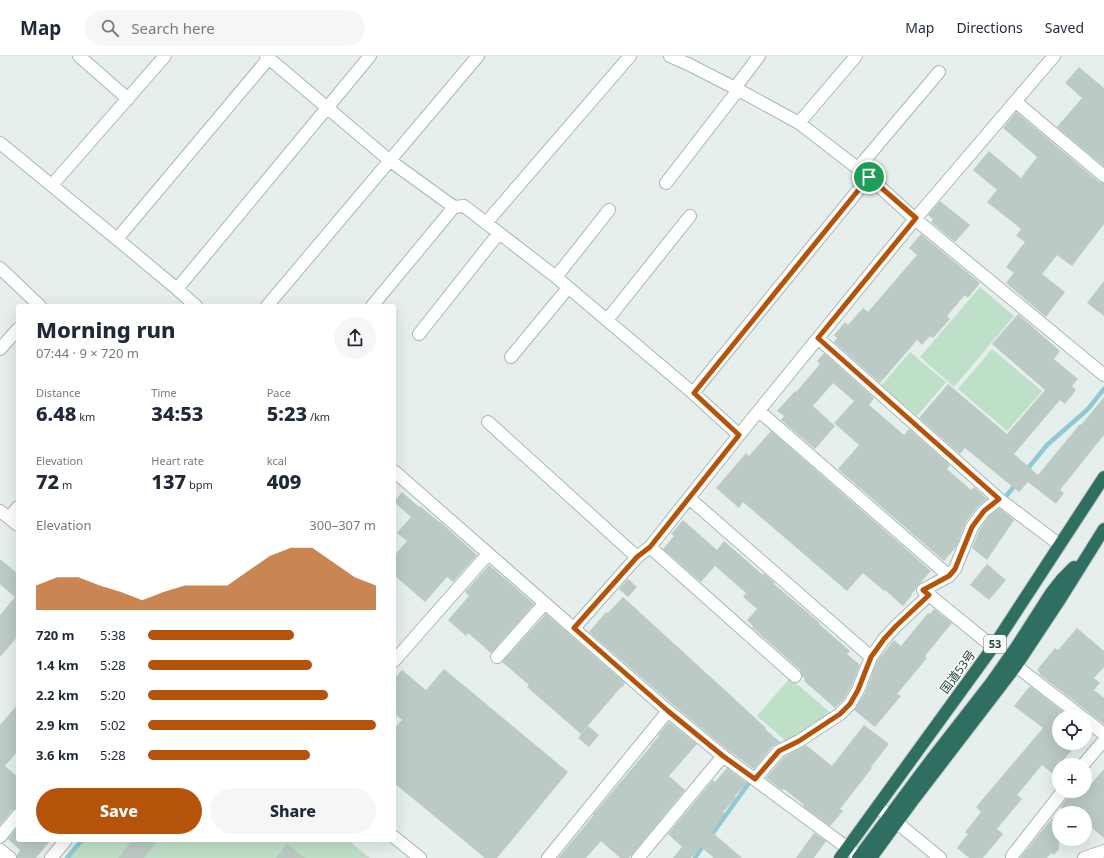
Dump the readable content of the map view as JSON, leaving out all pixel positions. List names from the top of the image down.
{
  "streets": {
    "highway": ["53", "国道53号"]
  },
  "page": {
    "header": "Map",
    "search": "Search here",
    "nav": ["Map", "Directions", "Saved"],
    "heading": ["Morning run", "07:44 · 9 × 720 m"],
    "stats": [
      ["Distance", "6.48 km"],
      ["Time", "34:53"],
      ["Pace", "5:23 /km"],
      ["Elevation", "72 m"],
      ["Heart rate", "137 bpm"],
      ["kcal", "409"]
    ],
    "chart": ["Elevation", "300–307 m"],
    "list": [
      {
        "name": "720 m",
        "note": "5:38"
      },
      {
        "name": "1.4 km",
        "note": "5:28"
      },
      {
        "name": "2.2 km",
        "note": "5:20"
      },
      {
        "name": "2.9 km",
        "note": "5:02"
      },
      {
        "name": "3.6 km",
        "note": "5:28"
      }
    ],
    "map_buttons": ["+", "−"],
    "buttons": ["Save", "Share"]
  }
}
